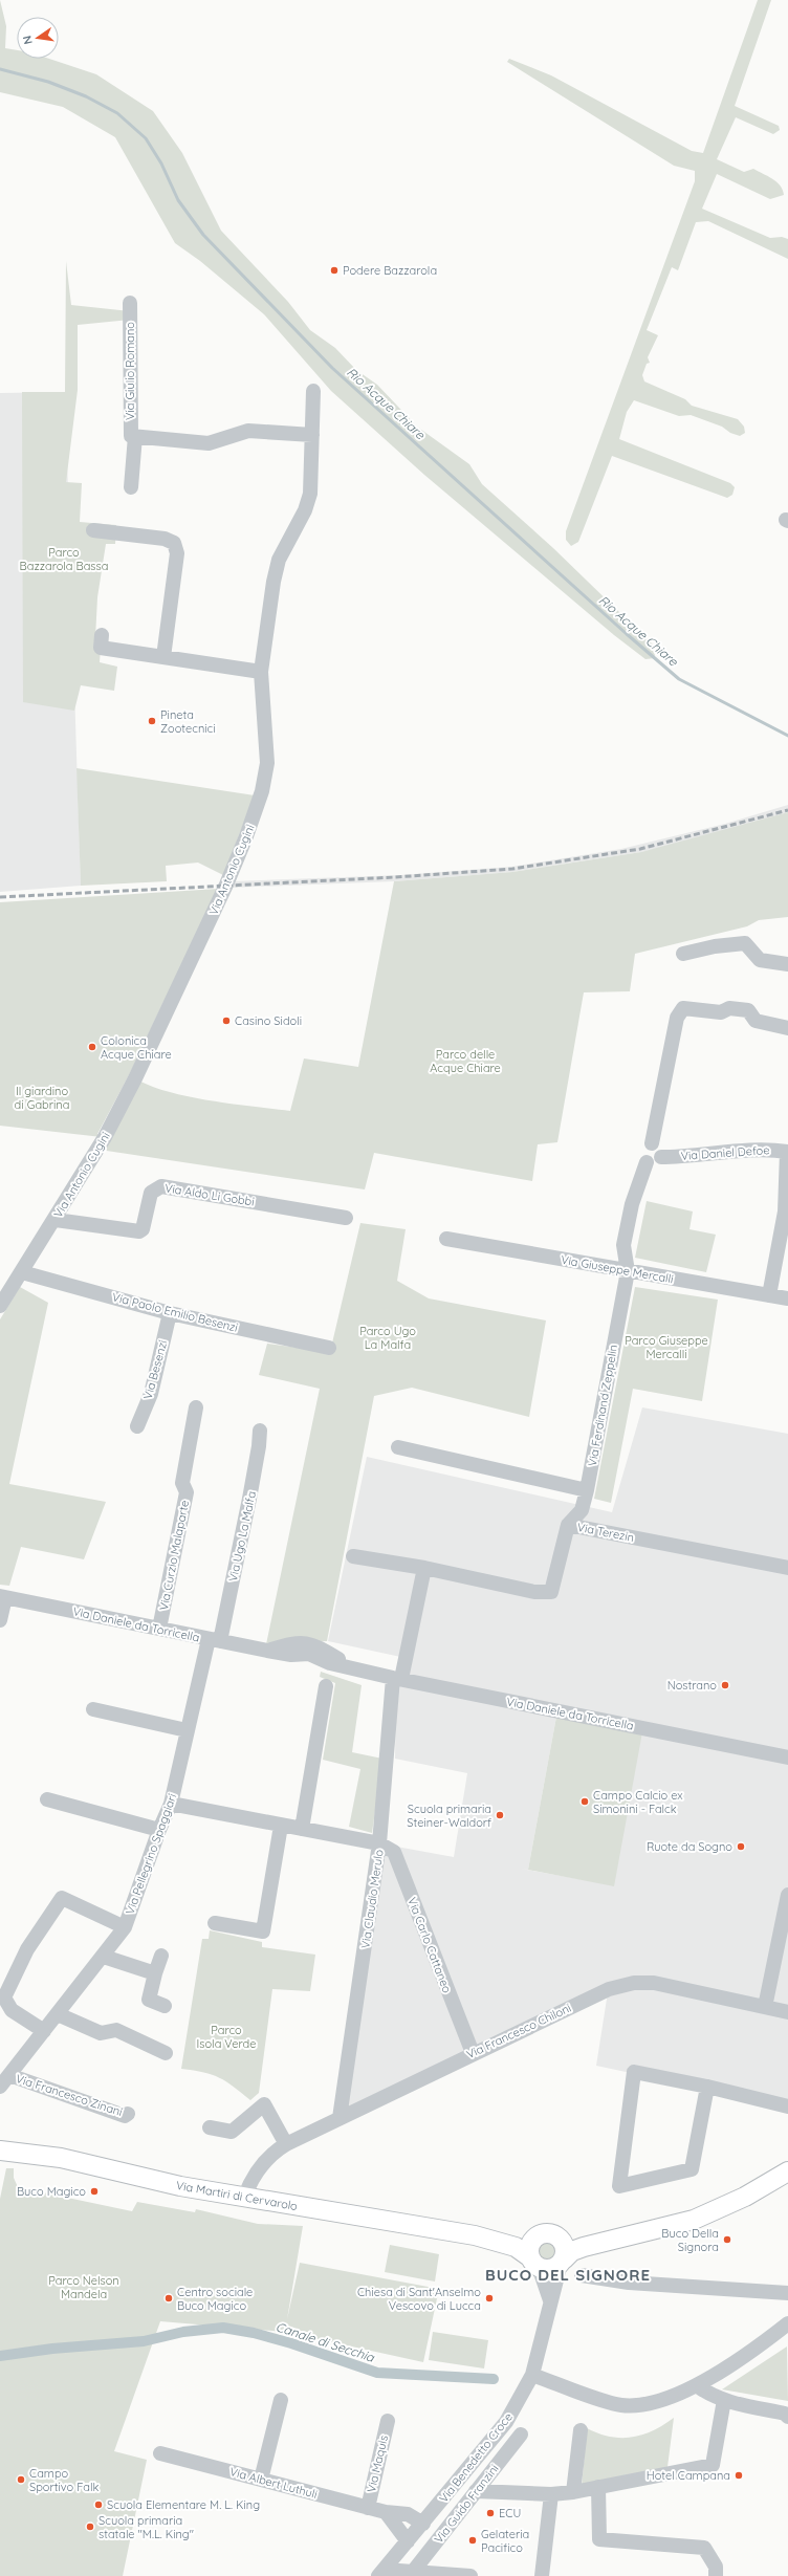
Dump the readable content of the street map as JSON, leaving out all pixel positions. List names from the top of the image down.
{
  "streets": {
    "main road": ["Via Martiri di Cervarolo"],
    "street": [
      "Via Giulio Romano",
      "Via Antonio Cugini",
      "Via Daniel Defoe",
      "Via Aldo Li Gobbi",
      "Via Giuseppe Mercalli",
      "Via Paolo Emilio Besenzi",
      "Via Besenzi",
      "Via Ferdinand Zeppelin",
      "Via Terezin",
      "Via Ugo La Malfa",
      "Via Curzio Malaparte",
      "Via Daniele da Torricella",
      "Via Pellegrino Spaggiari",
      "Via Claudio Merulo",
      "Via Carlo Cattaneo",
      "Via Francesco Chiloni",
      "Via Francesco Zinani",
      "Via Benedetto Croce",
      "Via Maquis",
      "Via Albert Luthuli",
      "Via Guido Franzini"
    ]
  },
  "crossings": [
    ["Via Giulio Romano", "Via Antonio Cugini"],
    ["Via Antonio Cugini", "Via Aldo Li Gobbi"],
    ["Via Antonio Cugini", "Via Paolo Emilio Besenzi"],
    ["Via Giuseppe Mercalli", "Via Ferdinand Zeppelin"],
    ["Via Paolo Emilio Besenzi", "Via Besenzi"],
    ["Via Ferdinand Zeppelin", "Via Terezin"],
    ["Via Ugo La Malfa", "Via Daniele da Torricella"],
    ["Via Ugo La Malfa", "Via Pellegrino Spaggiari"],
    ["Via Curzio Malaparte", "Via Daniele da Torricella"],
    ["Via Daniele da Torricella", "Via Pellegrino Spaggiari"],
    ["Via Daniele da Torricella", "Via Claudio Merulo"],
    ["Via Pellegrino Spaggiari", "Via Francesco Zinani"],
    ["Via Claudio Merulo", "Via Carlo Cattaneo"],
    ["Via Claudio Merulo", "Via Francesco Chiloni"],
    ["Via Carlo Cattaneo", "Via Francesco Chiloni"],
    ["Via Francesco Chiloni", "Via Martiri di Cervarolo"],
    ["Via Martiri di Cervarolo", "Via Benedetto Croce"],
    ["Via Benedetto Croce", "Via Albert Luthuli"],
    ["Via Maquis", "Via Albert Luthuli"]
  ],
  "districts": ["BUCO DEL SIGNORE"],
  "water": ["Rio Acque Chiare", "Canale di Secchia"],
  "parks": [
    "Parco Bazzarola Bassa",
    "Parco delle Acque Chiare",
    "Il giardino di Gabrina",
    "Parco Ugo La Malfa",
    "Parco Giuseppe Mercalli",
    "Parco Isola Verde",
    "Parco Nelson Mandela"
  ],
  "places": [
    "Podere Bazzarola",
    "Pineta Zootecnici",
    "Casino Sidoli",
    "Colonica Acque Chiare",
    "Nostrano",
    "Campo Calcio ex Simonini - Falck",
    "Scuola primaria Steiner-Waldorf",
    "Ruote da Sogno",
    "Buco Magico",
    "Buco Della Signora",
    "Centro sociale Buco Magico",
    "Chiesa di Sant'Anselmo Vescovo di Lucca",
    "Hotel Campana",
    "Campo Sportivo Falk",
    "Scuola Elementare M. L. King",
    "ECU",
    "Scuola primaria statale \"M.L. King\"",
    "Gelateria Pacifico"
  ],
  "north": "left"
}
